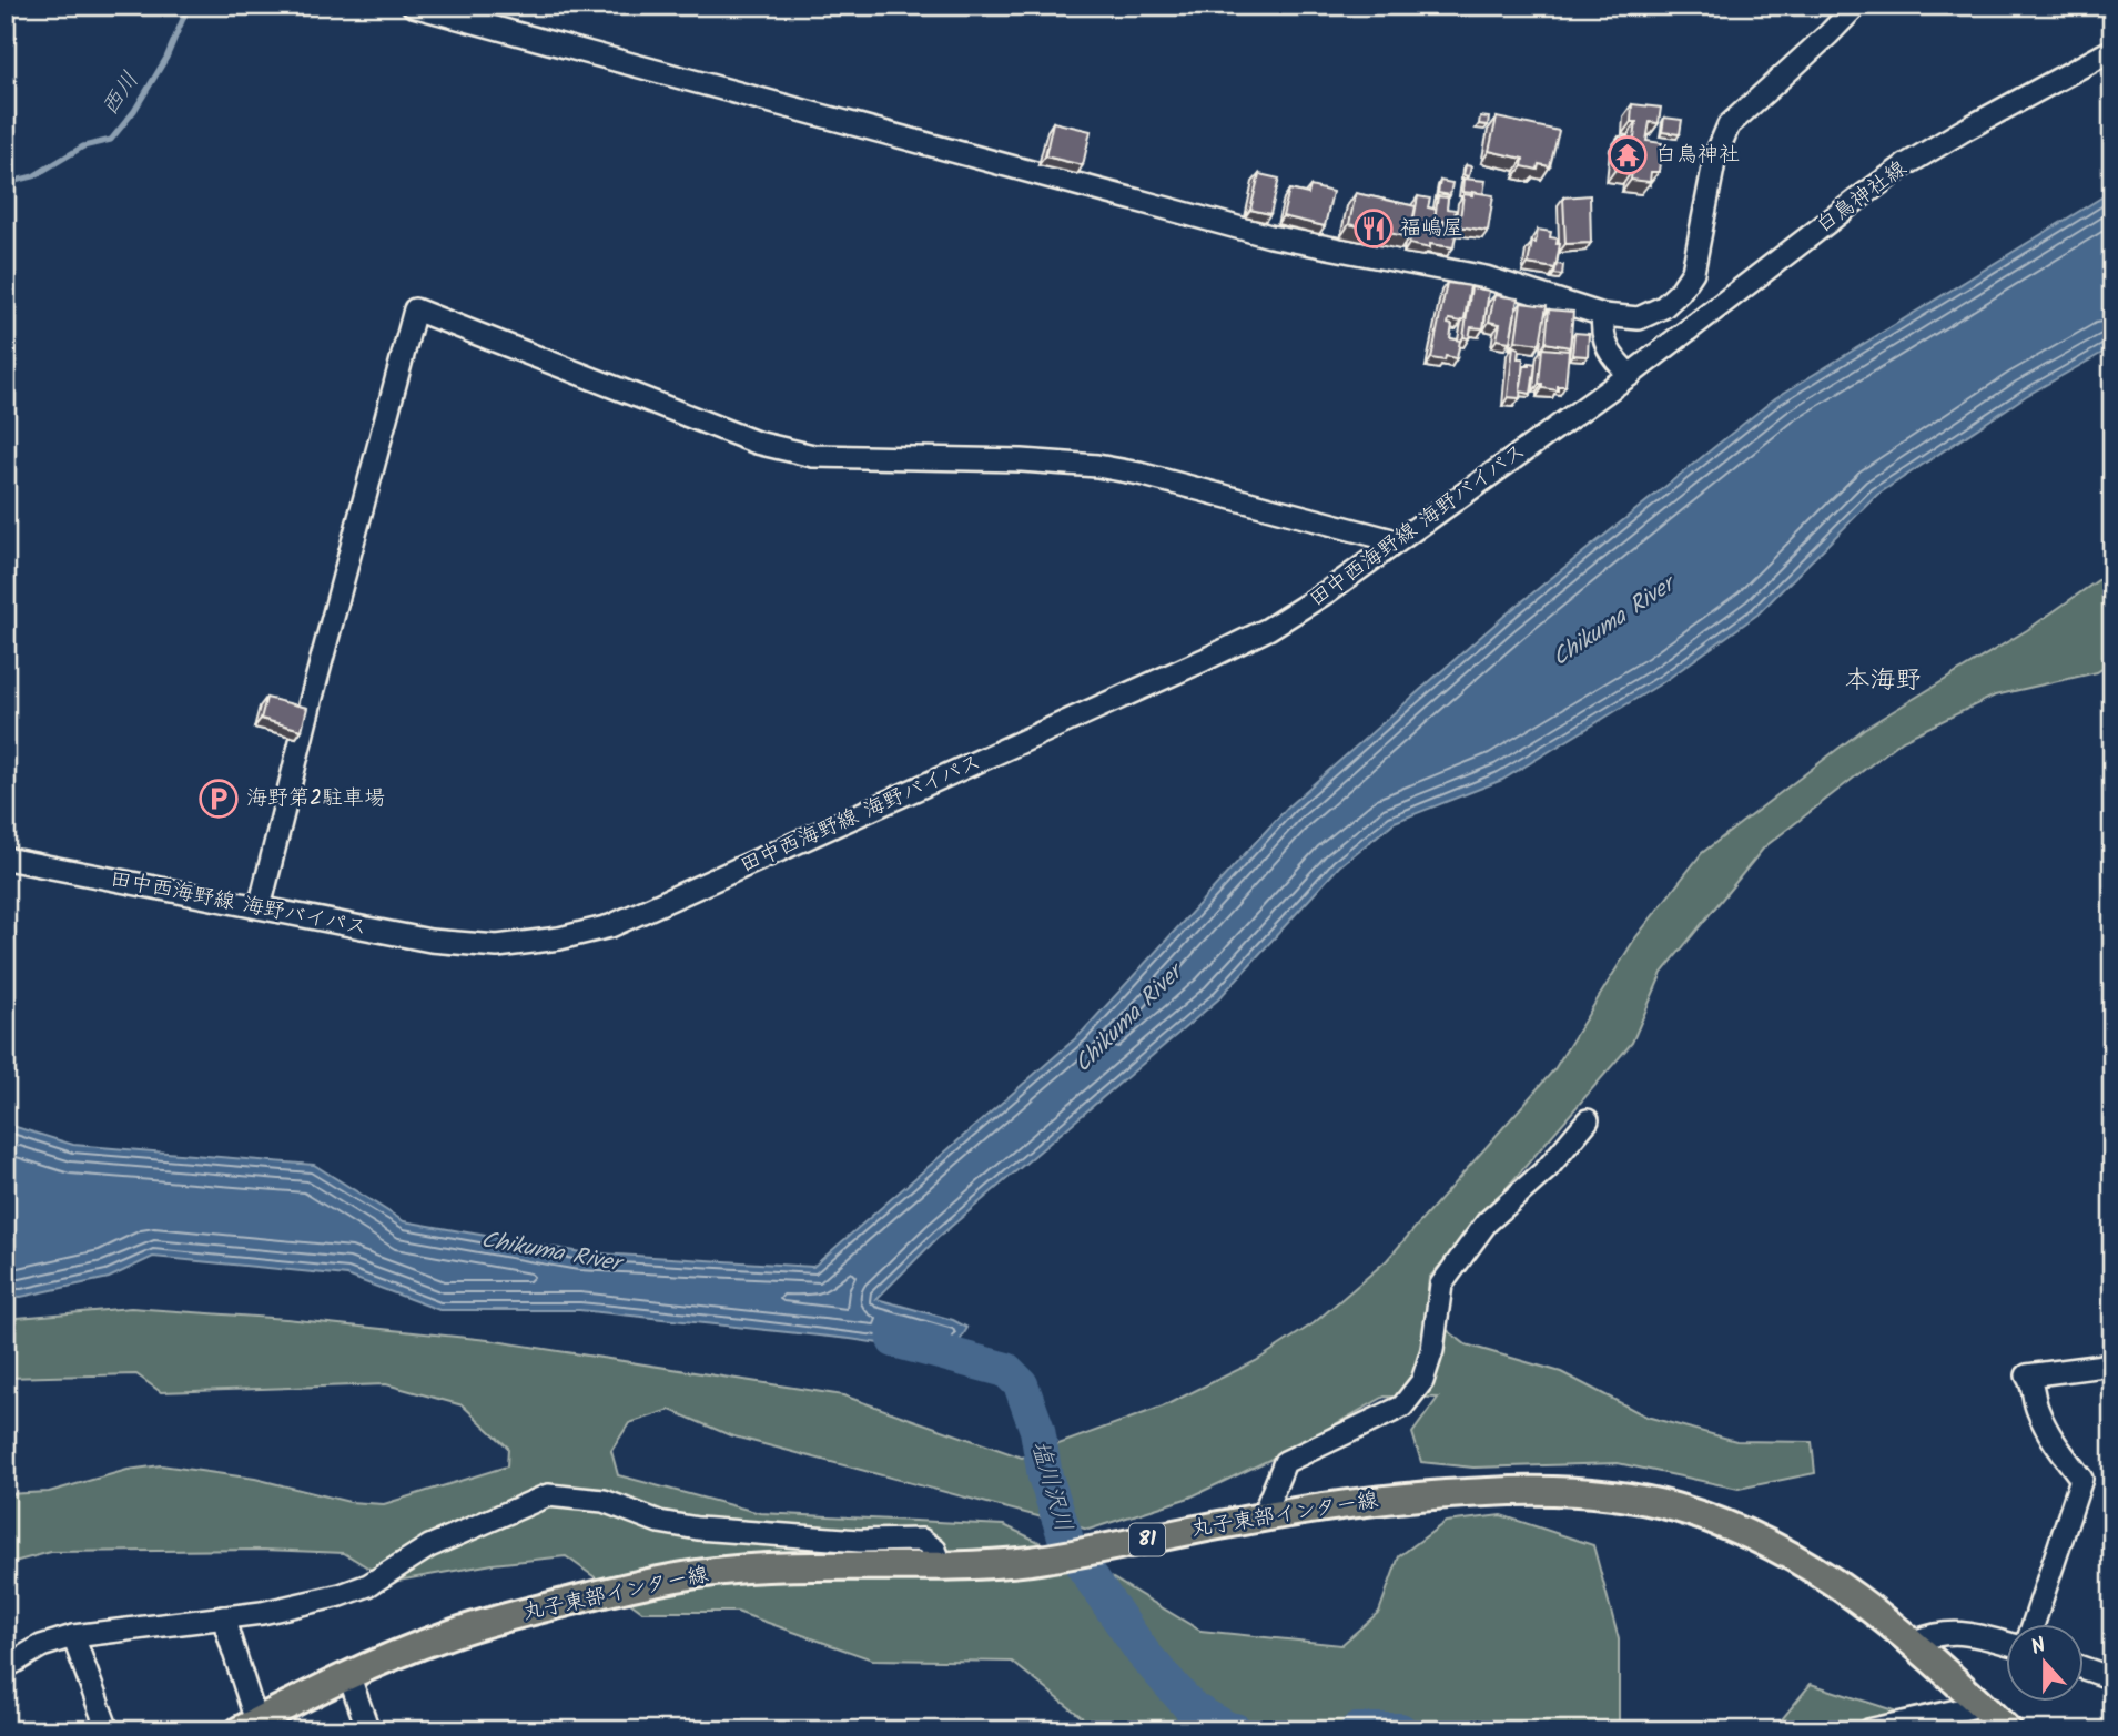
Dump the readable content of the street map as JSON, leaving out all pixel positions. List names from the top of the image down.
{
  "streets": {
    "main road": ["丸子東部インター線", "81"],
    "street": ["白鳥神社線", "田中西海野線 海野バイパス"]
  },
  "crossings": [
    ["白鳥神社線", "田中西海野線 海野バイパス"]
  ],
  "districts": ["本海野"],
  "water": ["西川", "Chikuma River", "塩川沢川"],
  "places": {
    "temple": ["白鳥神社"],
    "restaurant": ["福嶋屋"],
    "parking": ["海野第2駐車場"]
  },
  "north": "top"
}
